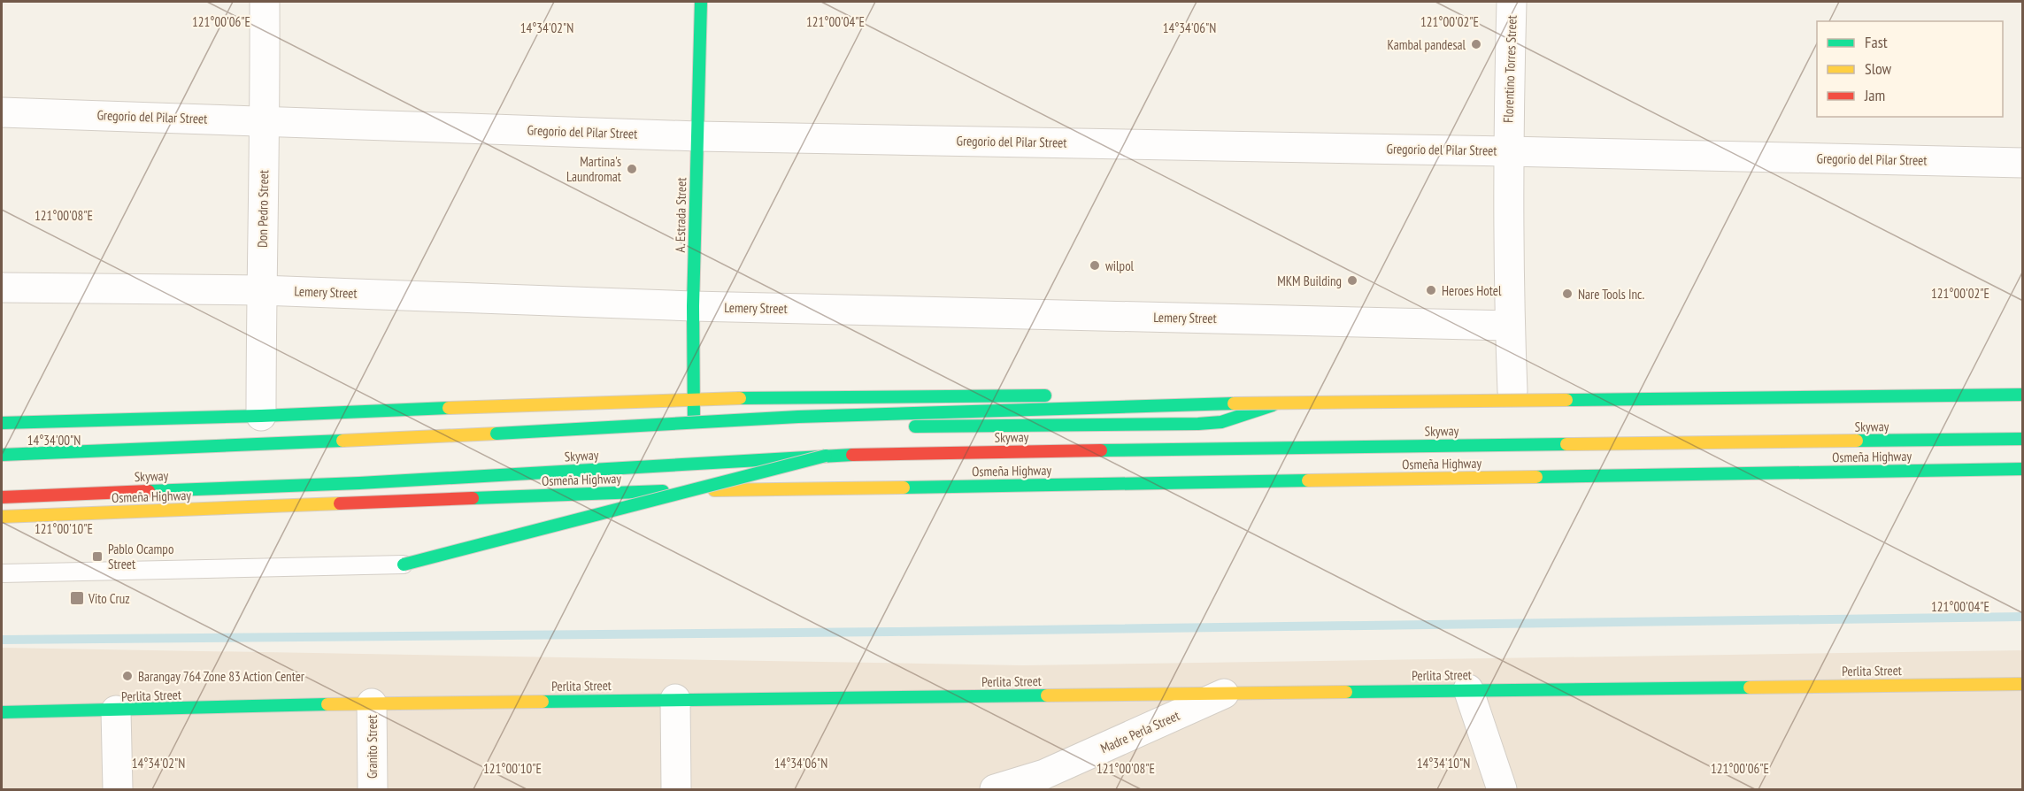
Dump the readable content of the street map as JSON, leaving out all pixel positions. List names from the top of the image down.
{
  "streets": {
    "main road": [
      "A. Estrada Street",
      "Skyway",
      "Osmeña Highway",
      "Perlita Street"
    ],
    "street": [
      "Florentino Torres Street",
      "Gregorio del Pilar Street",
      "Don Pedro Street",
      "Lemery Street",
      "Madre Perla Street",
      "Granito Street"
    ]
  },
  "crossings": [
    ["Florentino Torres Street", "Gregorio del Pilar Street"],
    ["Florentino Torres Street", "Lemery Street"],
    ["Gregorio del Pilar Street", "Don Pedro Street"],
    ["Gregorio del Pilar Street", "A. Estrada Street"],
    ["Don Pedro Street", "Lemery Street"],
    ["A. Estrada Street", "Lemery Street"],
    ["Perlita Street", "Madre Perla Street"],
    ["Perlita Street", "Granito Street"]
  ],
  "places": {
    "other": [
      "Kambal pandesal",
      "Martina's Laundromat",
      "wilpol",
      "MKM Building",
      "Heroes Hotel",
      "Nare Tools Inc.",
      "Barangay 764 Zone 83 Action Center"
    ],
    "transit": ["Pablo Ocampo Street", "Vito Cruz"]
  },
  "legend": ["Fast", "Slow", "Jam"],
  "coordinates": [
    "121°00'06\"E",
    "121°00'04\"E",
    "121°00'02\"E",
    "14°34'02\"N",
    "14°34'06\"N",
    "121°00'08\"E",
    "14°34'00\"N",
    "121°00'10\"E",
    "14°34'10\"N"
  ]
}
